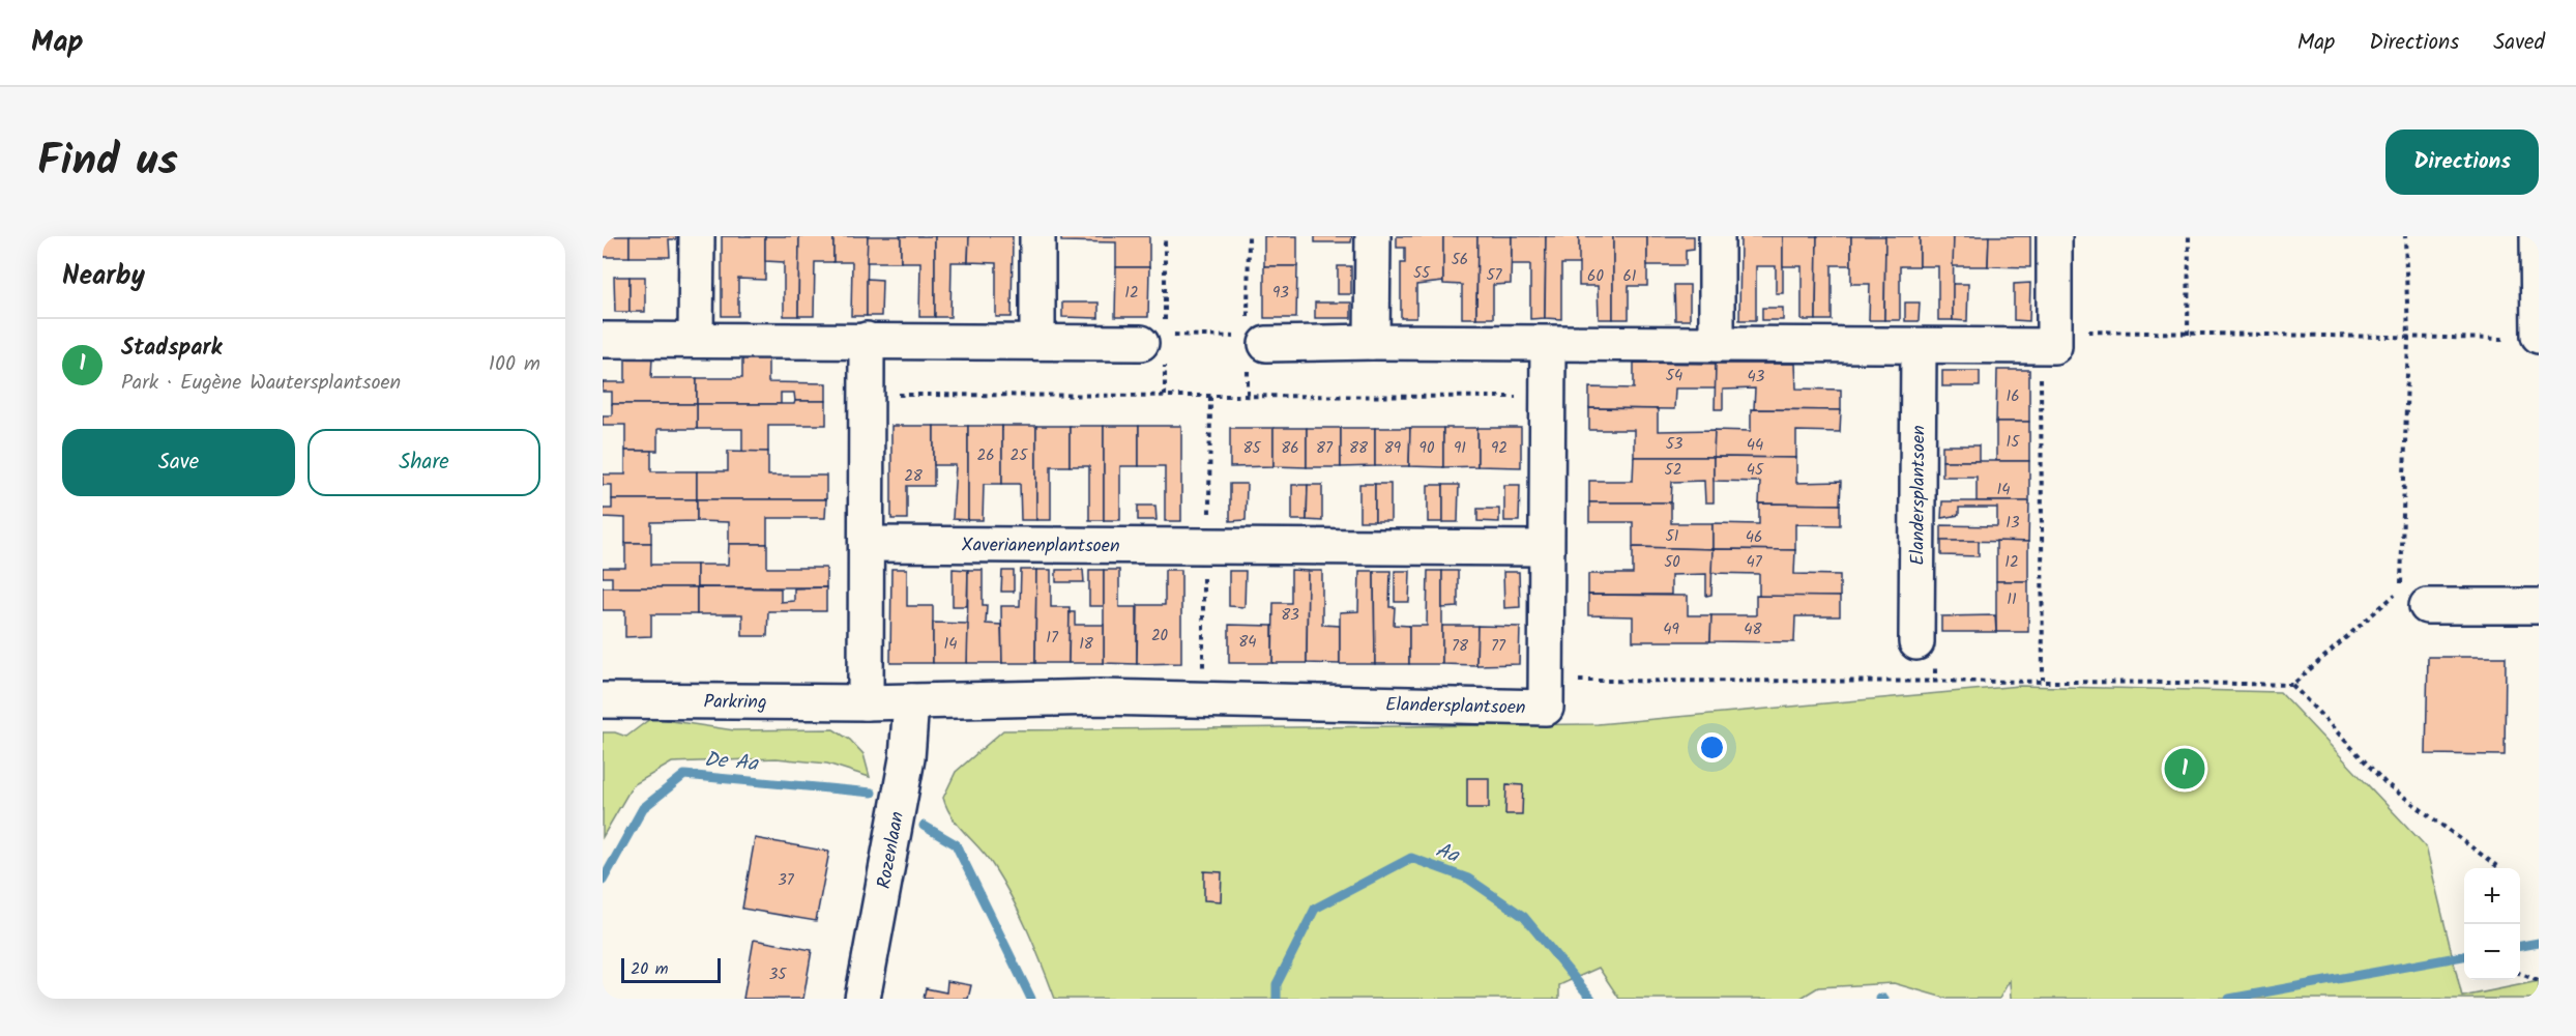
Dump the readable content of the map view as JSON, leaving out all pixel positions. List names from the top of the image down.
{
  "streets": {
    "street": [
      "Elandersplantsoen",
      "Xaverianenplantsoen",
      "Parkring",
      "Rozenlaan"
    ]
  },
  "water": ["De Aa", "Aa"],
  "house_numbers": [
    "56",
    "55",
    "57",
    "60",
    "61",
    "12",
    "93",
    "54",
    "43",
    "16",
    "15",
    "53",
    "44",
    "85",
    "86",
    "87",
    "88",
    "89",
    "90",
    "91",
    "92",
    "26",
    "25",
    "52",
    "45",
    "28",
    "14",
    "13",
    "51",
    "46",
    "50",
    "47",
    "12",
    "11",
    "83",
    "49",
    "48",
    "20",
    "17",
    "84",
    "14",
    "18",
    "78",
    "77",
    "37",
    "35"
  ],
  "scale_bar": "20 m",
  "page": {
    "header": "Map",
    "nav": ["Map", "Directions", "Saved"],
    "title": "Find us",
    "buttons": [
      "Directions",
      ["Save", "Share"]
    ],
    "heading": "Nearby",
    "list": [
      {
        "mark": "1",
        "name": "Stadspark",
        "note": "Park · Eugène Wautersplantsoen",
        "value": "100 m"
      }
    ],
    "pins": "1",
    "map_buttons": ["+", "−"],
    "scale": "20 m"
  }
}
